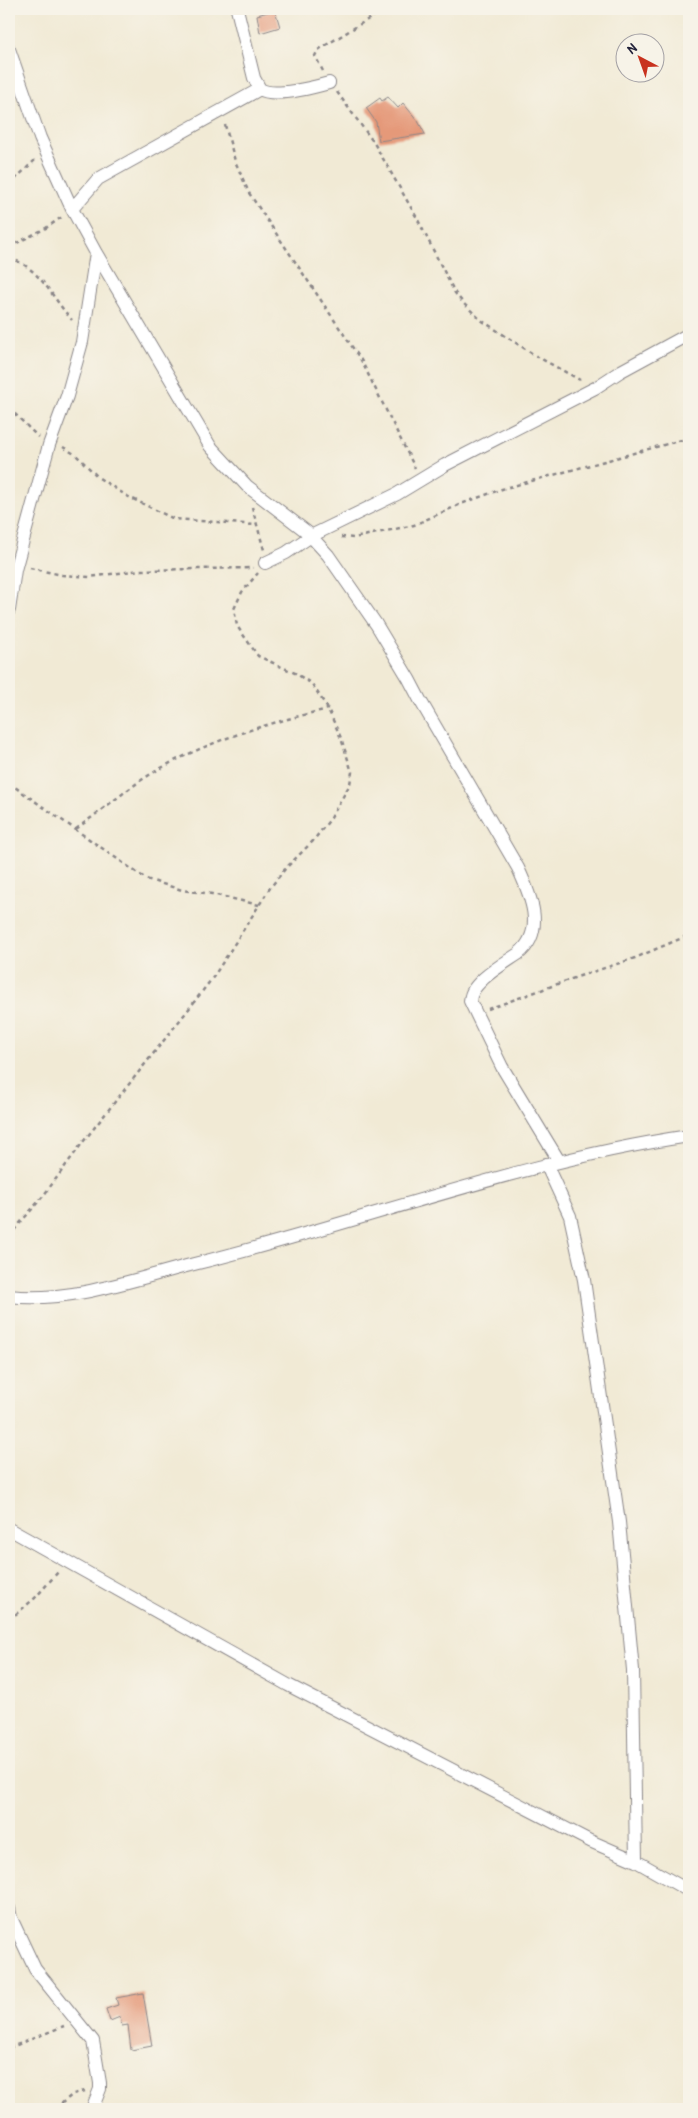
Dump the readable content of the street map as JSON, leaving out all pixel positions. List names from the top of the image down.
{
  "north": "top left"
}
